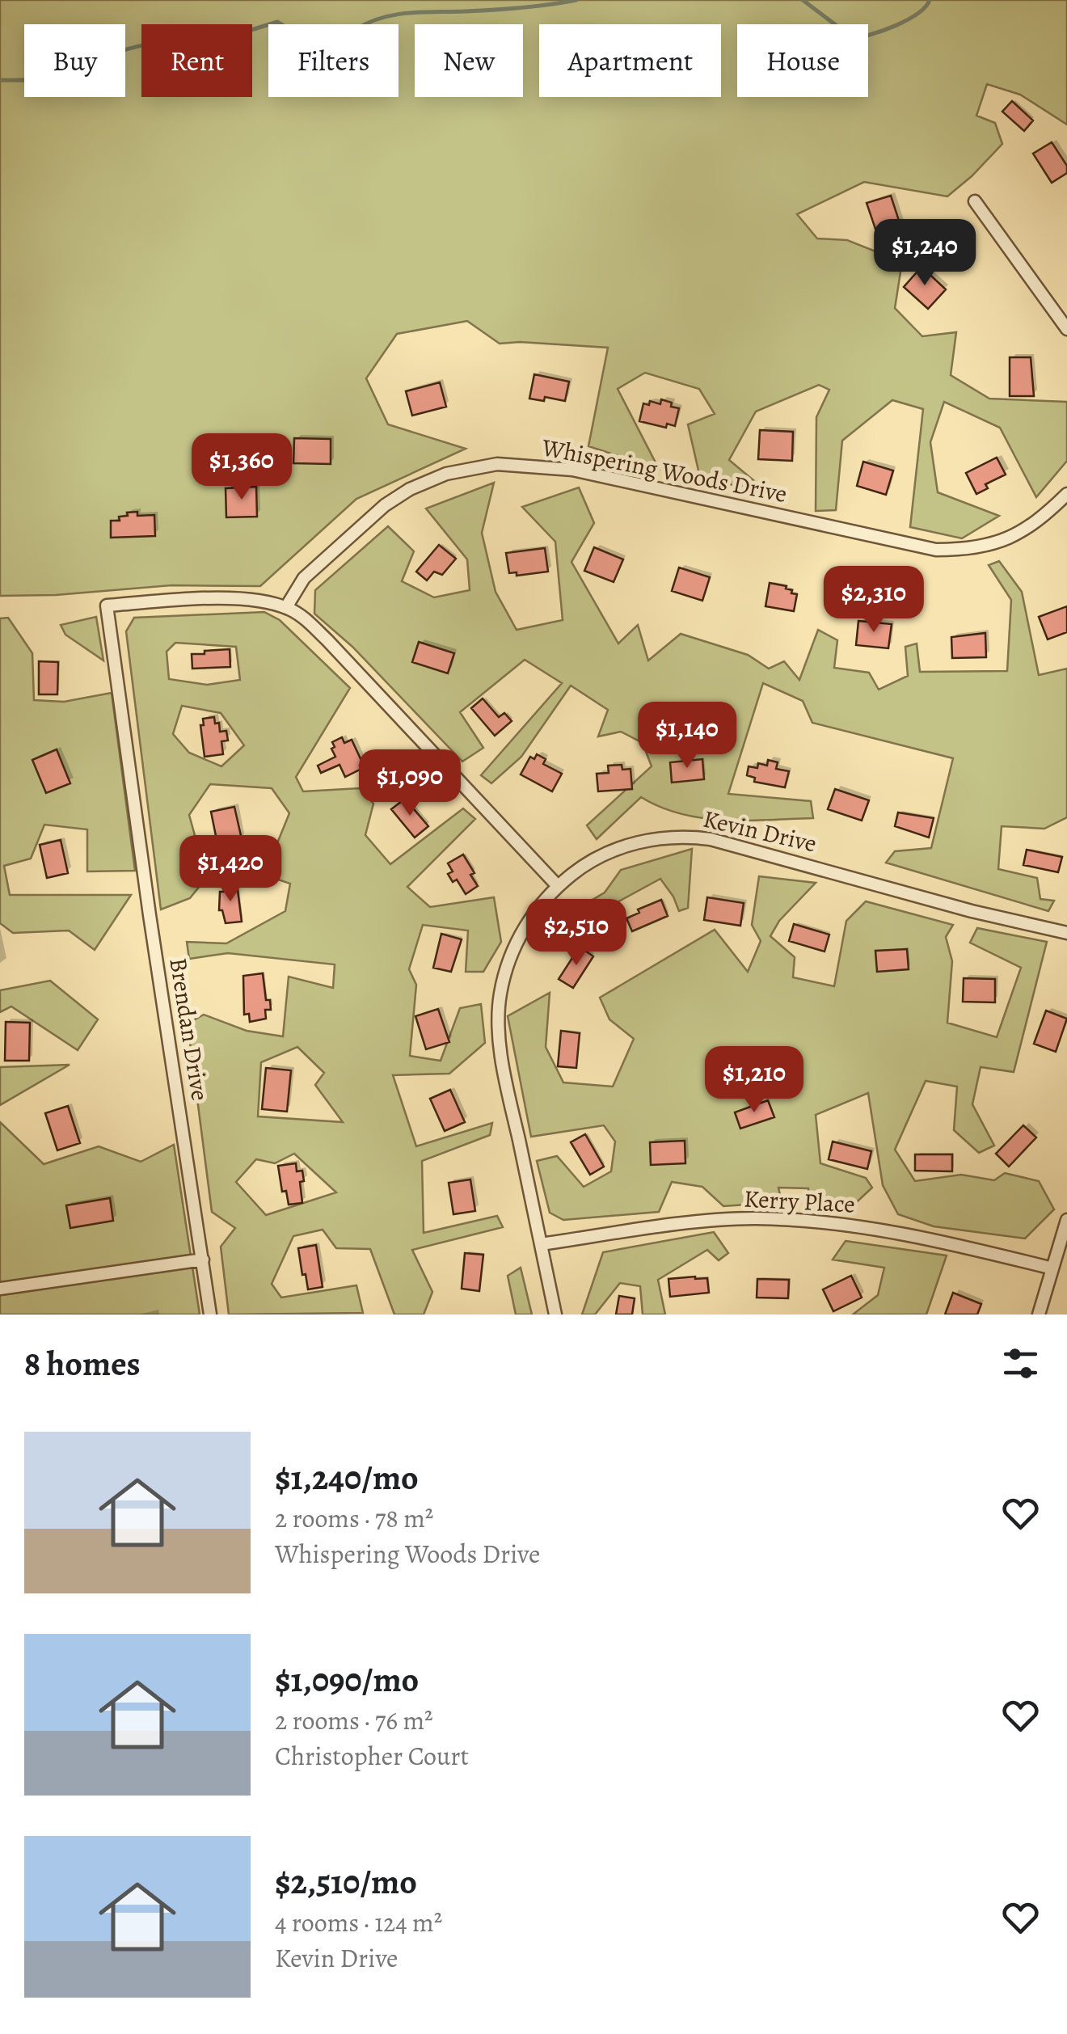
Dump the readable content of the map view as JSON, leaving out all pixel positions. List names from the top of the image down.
{
  "streets": {
    "street": [
      "Whispering Woods Drive",
      "Kevin Drive",
      "Brendan Drive",
      "Kerry Place"
    ]
  },
  "crossings": [
    ["Whispering Woods Drive", "Brendan Drive"],
    ["Kevin Drive", "Kerry Place"]
  ],
  "page": {
    "chip": [
      "Buy",
      "Rent",
      "Filters",
      "New",
      "Apartment",
      "House"
    ],
    "price": [
      "$1,240",
      "$1,360",
      "$2,310",
      "$1,140",
      "$1,090",
      "$1,420",
      "$2,510",
      "$1,210"
    ],
    "heading": "8 homes",
    "list": [
      {
        "name": "$1,240/mo",
        "note": "2 rooms · 78 m² · Whispering Woods Drive"
      },
      {
        "name": "$1,090/mo",
        "note": "2 rooms · 76 m² · Christopher Court"
      },
      {
        "name": "$2,510/mo",
        "note": "4 rooms · 124 m² · Kevin Drive"
      }
    ]
  }
}
